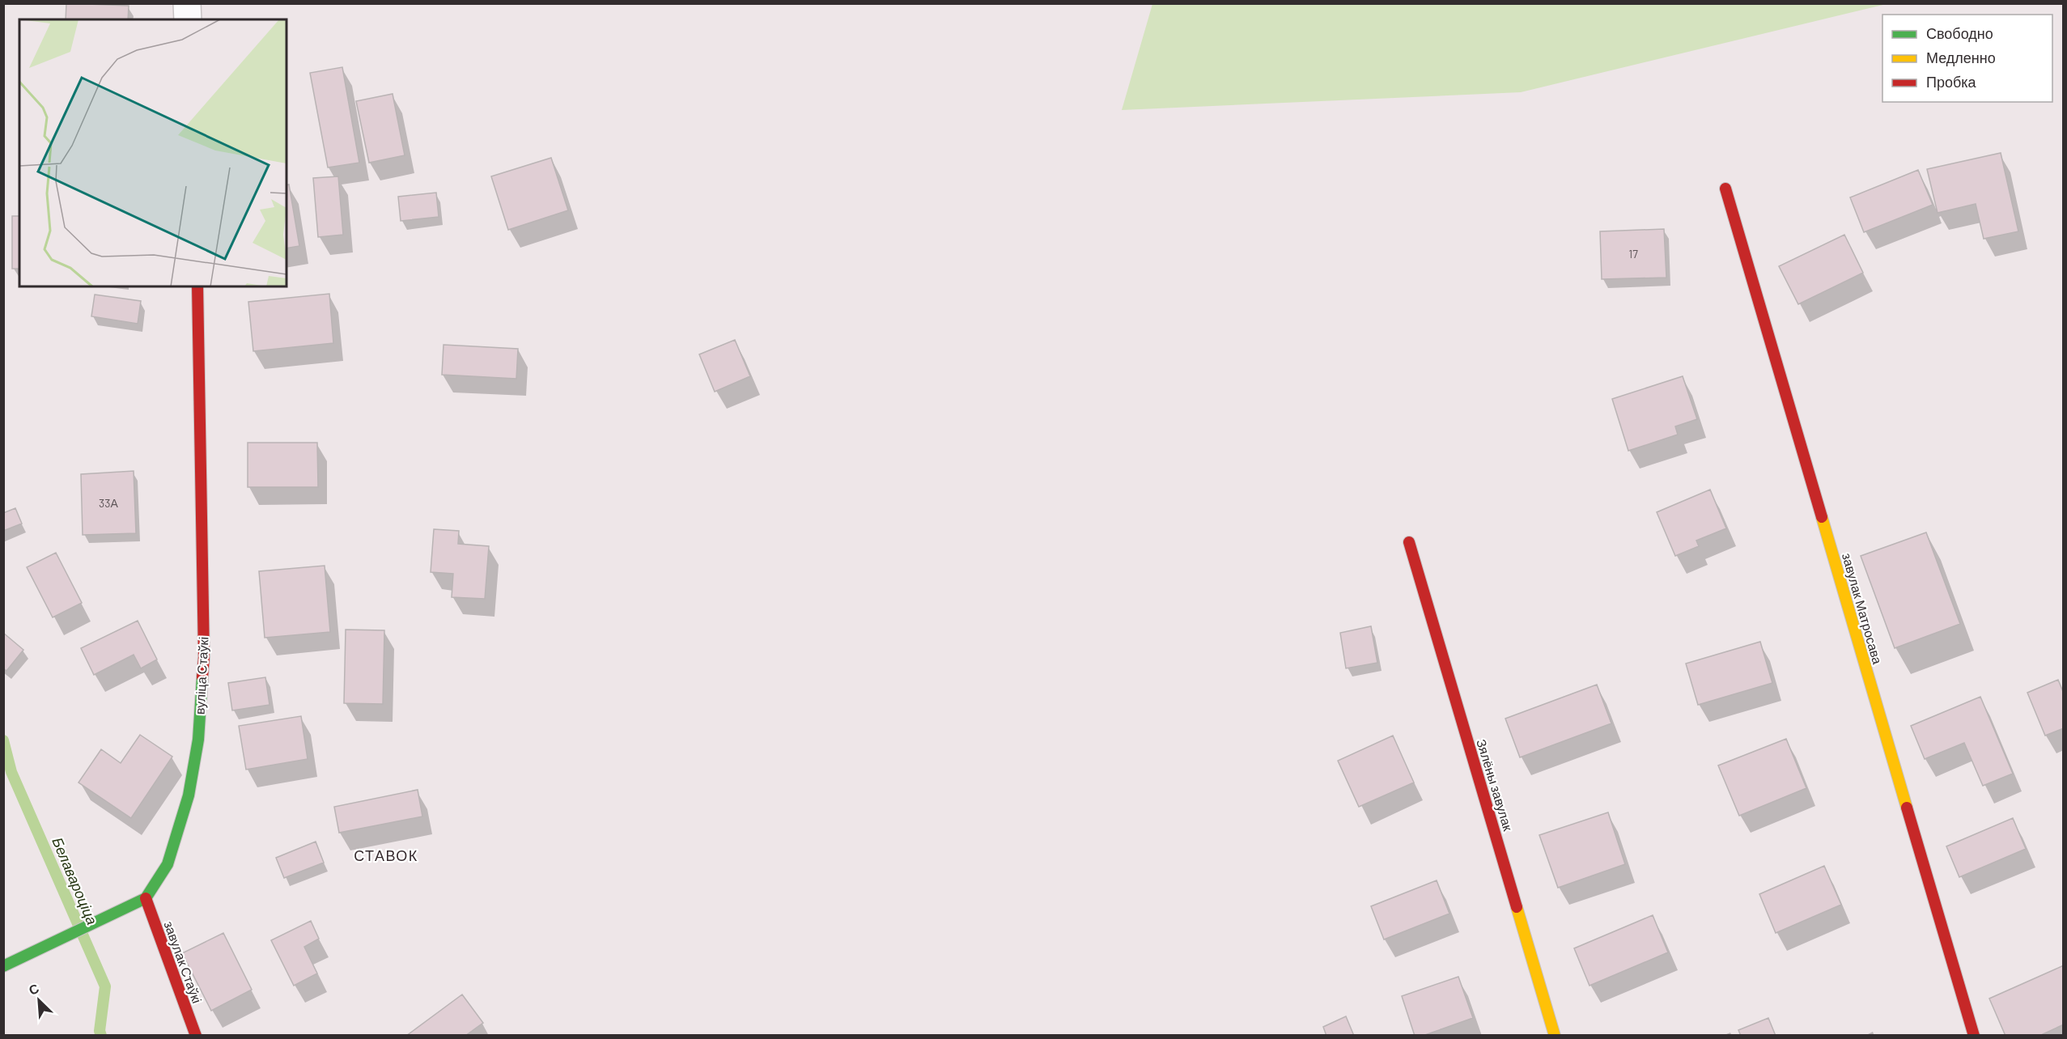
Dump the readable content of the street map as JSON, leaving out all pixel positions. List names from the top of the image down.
{
  "streets": {
    "street": [
      "завулак Матросава",
      "вуліца Стаўкі",
      "Зялёны завулак",
      "завулак Стаўкі"
    ]
  },
  "crossings": [
    ["вуліца Стаўкі", "завулак Стаўкі"]
  ],
  "districts": ["СТАВОК"],
  "water": ["Белавароціца"],
  "house_numbers": ["17", "33А"],
  "legend": ["Свободно", "Медленно", "Пробка"],
  "north": "top left"
}
